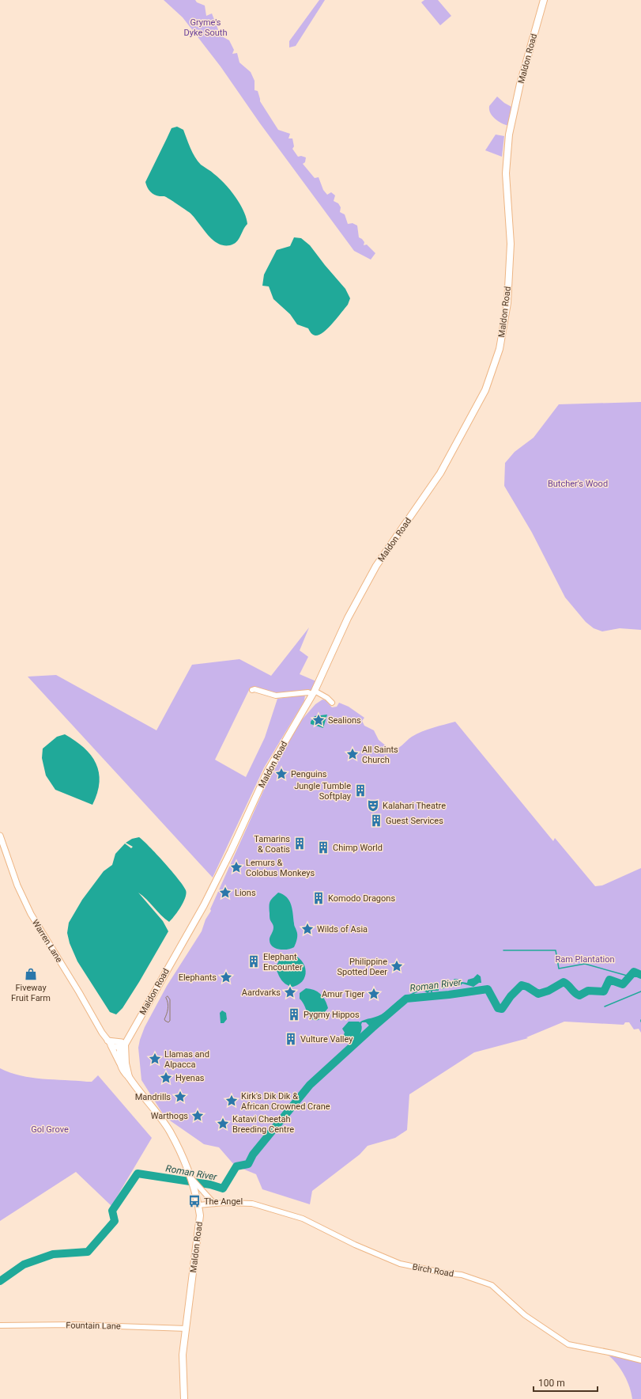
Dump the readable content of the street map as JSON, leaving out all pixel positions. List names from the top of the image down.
{
  "streets": {
    "main road": ["Maldon Road"],
    "street": ["Warren Lane", "Birch Road", "Fountain Lane"]
  },
  "crossings": [
    ["Maldon Road", "Warren Lane"],
    ["Maldon Road", "Birch Road"],
    ["Maldon Road", "Fountain Lane"]
  ],
  "water": ["Roman River"],
  "parks": [
    "Gryme's Dyke South",
    "Butcher's Wood",
    "Ram Plantation",
    "Gol Grove"
  ],
  "places": {
    "place": [
      "Sealions",
      "All Saints Church",
      "Penguins",
      "Lemurs & Colobus Monkeys",
      "Lions",
      "Wilds of Asia",
      "Philippine Spotted Deer",
      "Elephants",
      "Aardvarks",
      "Amur Tiger",
      "Llamas and Alpacca",
      "Hyenas",
      "Mandrills",
      "Kirk's Dik Dik & African Crowned Crane",
      "Warthogs",
      "Katavi Cheetah Breeding Centre"
    ],
    "building": [
      "Jungle Tumble Softplay",
      "Guest Services",
      "Tamarins & Coatis",
      "Chimp World",
      "Komodo Dragons",
      "Elephant Encounter",
      "Pygmy Hippos",
      "Vulture Valley"
    ],
    "theatre": ["Kalahari Theatre"],
    "shop": ["Fiveway Fruit Farm"],
    "bus stop": ["The Angel"]
  },
  "scale_bar": "100 m"
}
